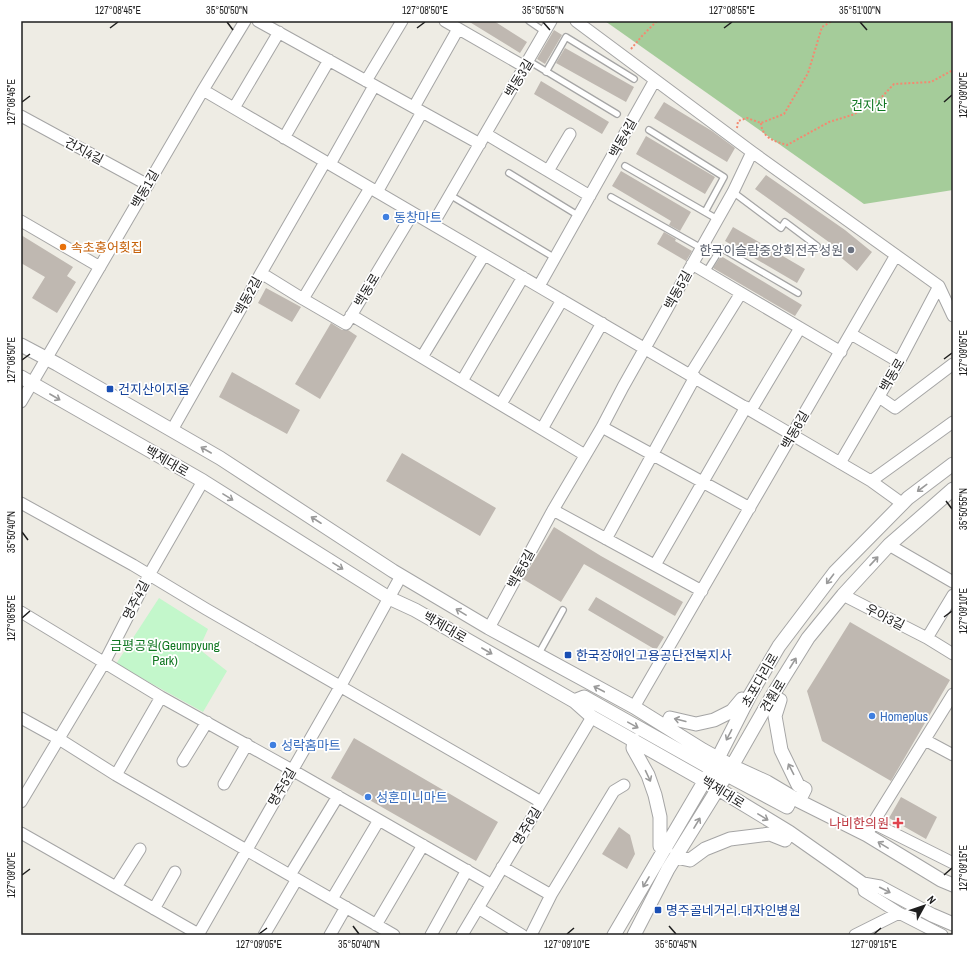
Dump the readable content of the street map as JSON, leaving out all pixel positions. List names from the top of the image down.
{
  "streets": {
    "street": [
      "백동3길",
      "백동4길",
      "건지4길",
      "백동1길",
      "백동로",
      "백동5길",
      "백동2길",
      "백동6길",
      "백제대로",
      "명주4길",
      "우아3길",
      "초포다리로",
      "견훤로",
      "명주5길",
      "명주6길"
    ]
  },
  "crossings": [
    ["건지4길", "백동1길"],
    ["백동1길", "백제대로"],
    ["백동로", "백동2길"],
    ["백동5길", "백제대로"],
    ["백동2길", "백제대로"],
    ["백동6길", "백제대로"],
    ["백제대로", "명주4길"],
    ["백제대로", "초포다리로"],
    ["백제대로", "견훤로"],
    ["백제대로", "명주5길"],
    ["백제대로", "명주6길"],
    ["우아3길", "견훤로"]
  ],
  "one_way": ["견훤로"],
  "parks": ["건지산", "금평공원(Geumpyung Park)"],
  "places": {
    "other": [
      "동창마트",
      "속초홍어횟집",
      "한국이슬람중앙회전주성원",
      "Homeplus",
      "성락홈마트",
      "성훈미니마트"
    ],
    "transit": ["건지산이지움", "한국장애인고용공단전북지사", "명주골네거리.대자인병원"],
    "health": ["나비한의원"]
  },
  "north": "top right",
  "coordinates": [
    "127°08'45\"E",
    "35°50'50\"N",
    "127°08'50\"E",
    "35°50'55\"N",
    "127°08'55\"E",
    "35°51'00\"N",
    "127°09'00\"E",
    "127°09'05\"E",
    "35°50'40\"N",
    "127°09'10\"E",
    "127°09'15\"E",
    "35°50'45\"N"
  ]
}
